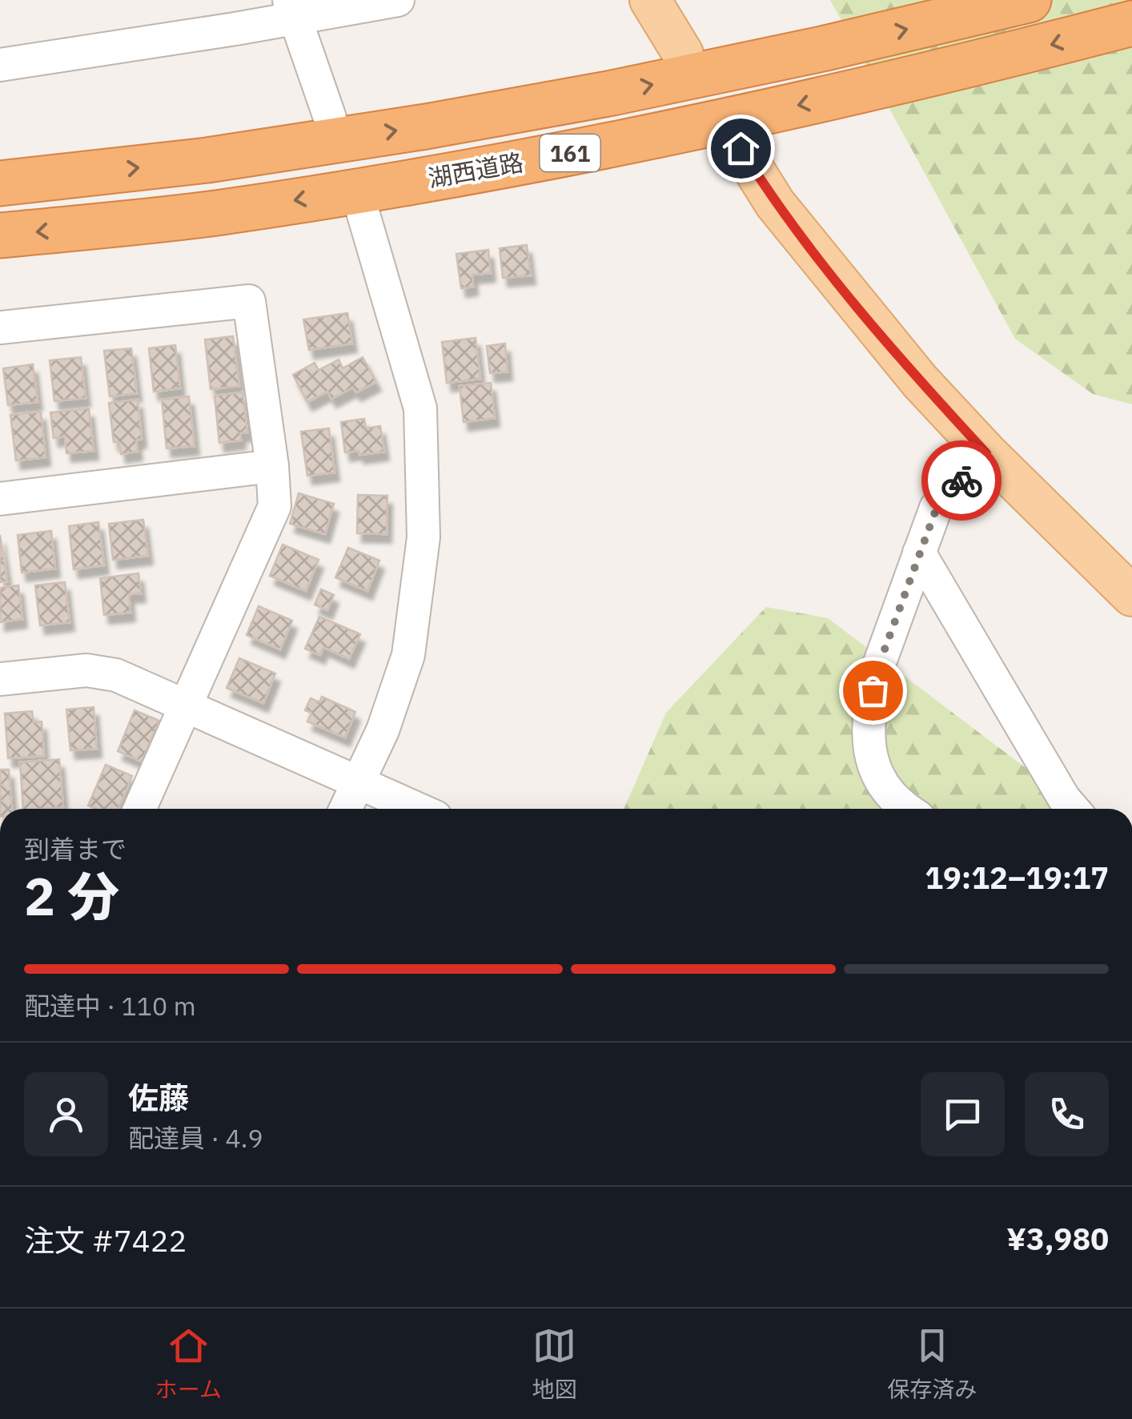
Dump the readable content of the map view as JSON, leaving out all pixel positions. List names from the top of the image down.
{
  "streets": {
    "highway": ["161", "湖西道路"]
  },
  "page": {
    "heading": ["2 分", "到着まで", "19:12–19:17"],
    "panel": [
      "佐藤",
      "配達員 · 4.9",
      "注文 #7422",
      "¥3,980"
    ],
    "bar": "配達中 · 110 m",
    "tabs": ["ホーム", "地図", "保存済み"]
  }
}
